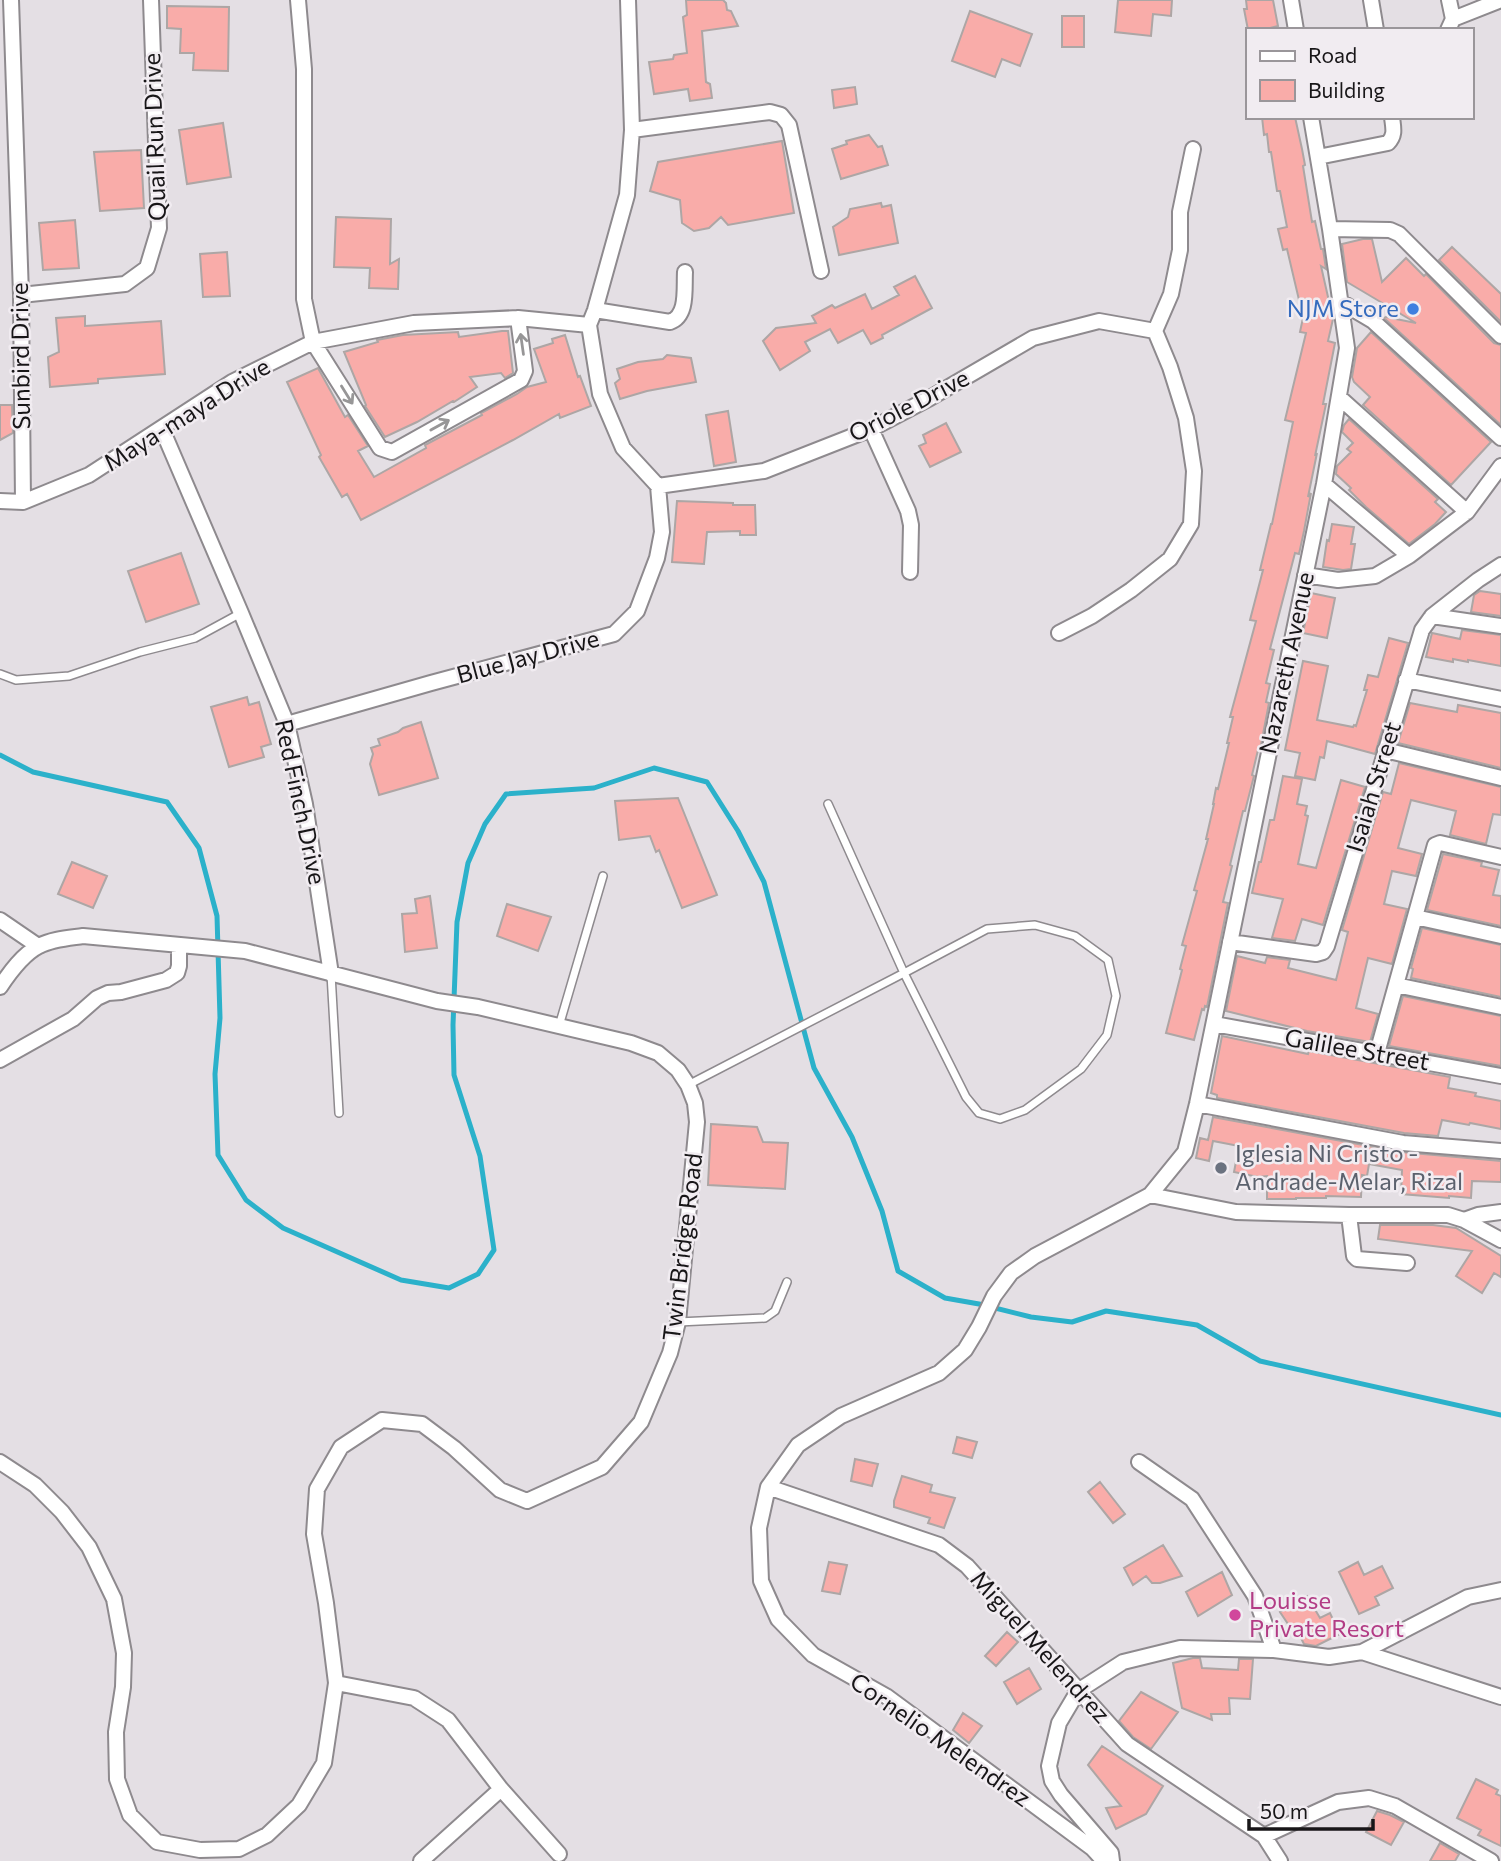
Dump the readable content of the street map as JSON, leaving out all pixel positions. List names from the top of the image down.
{
  "streets": {
    "street": [
      "Quail Run Drive",
      "Sunbird Drive",
      "Oriole Drive",
      "Maya-maya Drive",
      "Blue Jay Drive",
      "Nazareth Avenue",
      "Isaiah Street",
      "Red Finch Drive",
      "Galilee Street",
      "Twin Bridge Road",
      "Miguel Melendrez",
      "Cornelio Melendrez"
    ]
  },
  "crossings": [
    ["Quail Run Drive", "Sunbird Drive"],
    ["Sunbird Drive", "Maya-maya Drive"],
    ["Oriole Drive", "Blue Jay Drive"],
    ["Maya-maya Drive", "Red Finch Drive"],
    ["Blue Jay Drive", "Red Finch Drive"],
    ["Nazareth Avenue", "Isaiah Street"],
    ["Nazareth Avenue", "Galilee Street"],
    ["Nazareth Avenue", "Cornelio Melendrez"],
    ["Red Finch Drive", "Twin Bridge Road"],
    ["Miguel Melendrez", "Cornelio Melendrez"]
  ],
  "places": ["NJM Store", "Iglesia Ni Cristo - Andrade-Melar, Rizal", "Louisse Private Resort"],
  "legend": ["Road", "Building"],
  "scale_bar": "50 m"
}
